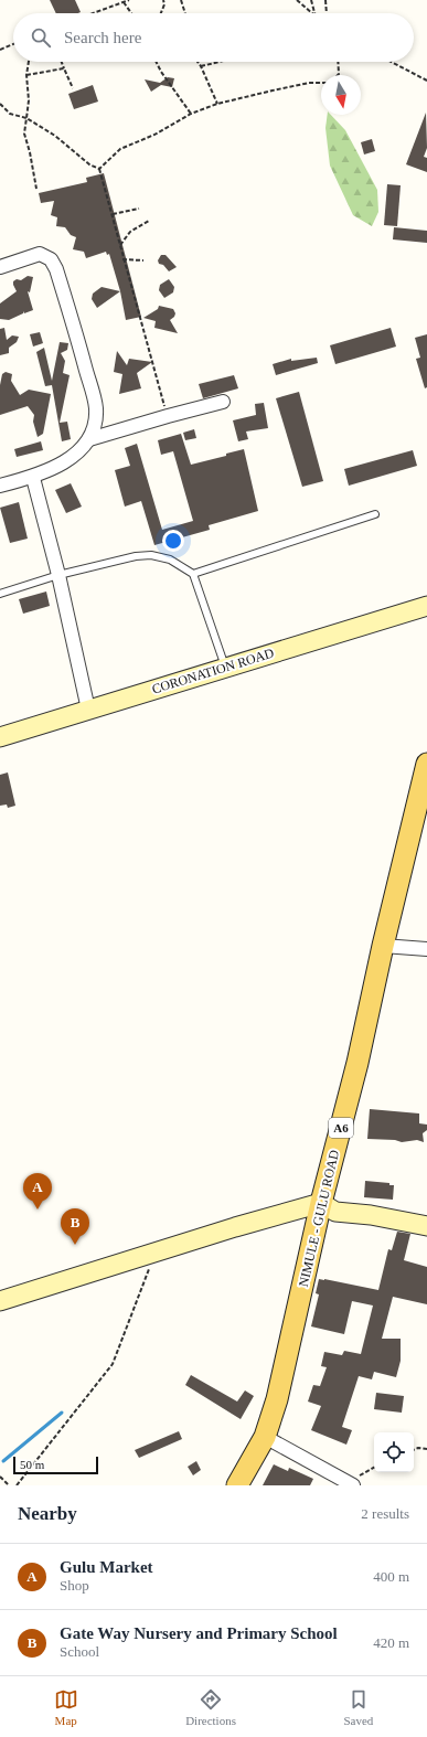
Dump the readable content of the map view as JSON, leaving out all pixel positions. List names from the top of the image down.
{
  "streets": {
    "main road": ["A6", "NIMULE - GULU ROAD"],
    "street": ["CORONATION ROAD"]
  },
  "scale_bar": "50 m",
  "north": "bottom",
  "page": {
    "search": "Search here",
    "pins": ["A", "B"],
    "scale": "50 m",
    "heading": ["Nearby", "2 results"],
    "list": [
      {
        "mark": "A",
        "name": "Gulu Market",
        "note": "Shop",
        "value": "400 m"
      },
      {
        "mark": "B",
        "name": "Gate Way Nursery and Primary School",
        "note": "School",
        "value": "420 m"
      }
    ],
    "nav": ["Map", "Directions", "Saved"]
  }
}
